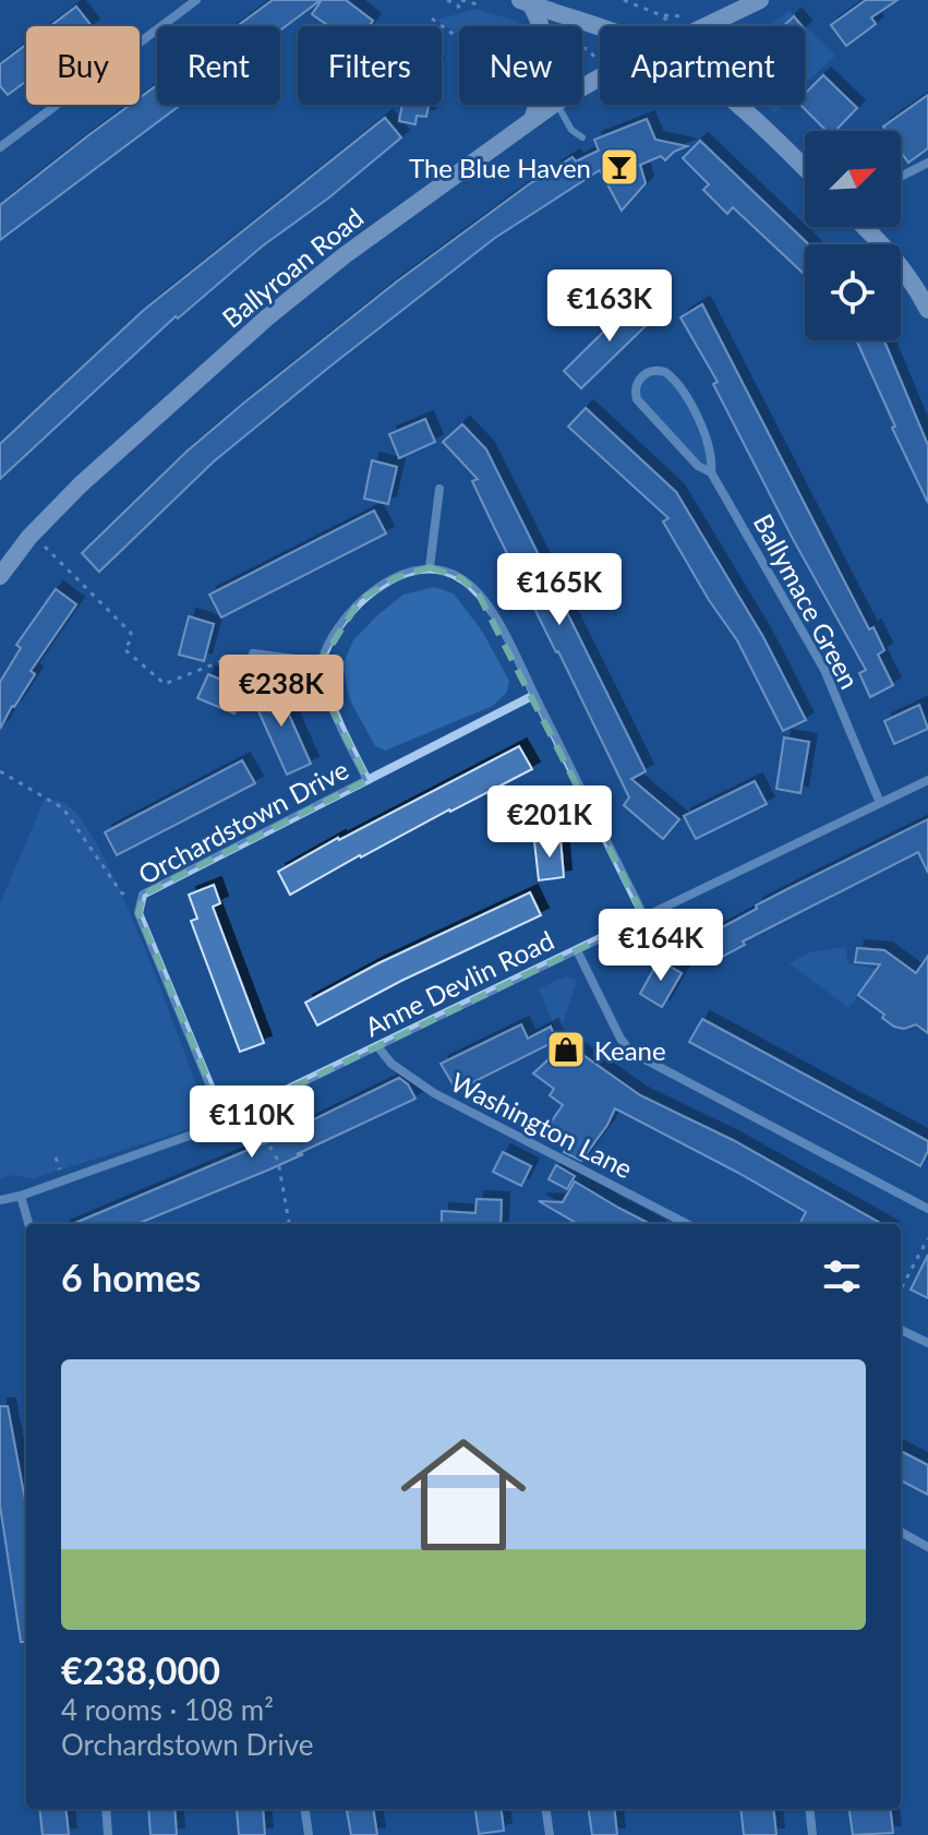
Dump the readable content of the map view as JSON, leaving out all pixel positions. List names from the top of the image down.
{
  "streets": {
    "main road": ["Ballyroan Road"],
    "street": [
      "Ballymace Green",
      "Orchardstown Drive",
      "Anne Devlin Road",
      "Washington Lane"
    ]
  },
  "crossings": [
    ["Ballymace Green", "Anne Devlin Road"],
    ["Anne Devlin Road", "Washington Lane"]
  ],
  "places": {
    "bar": ["The Blue Haven"],
    "shop": ["Keane"]
  },
  "north": "top right",
  "page": {
    "chip": [
      "Buy",
      "Rent",
      "Filters",
      "New",
      "Apartment"
    ],
    "price": [
      "€163K",
      "€165K",
      "€238K",
      "€201K",
      "€164K",
      "€110K"
    ],
    "heading": "6 homes",
    "list": [
      {
        "name": "€238,000",
        "note": "4 rooms · 108 m² · Orchardstown Drive"
      }
    ]
  }
}
